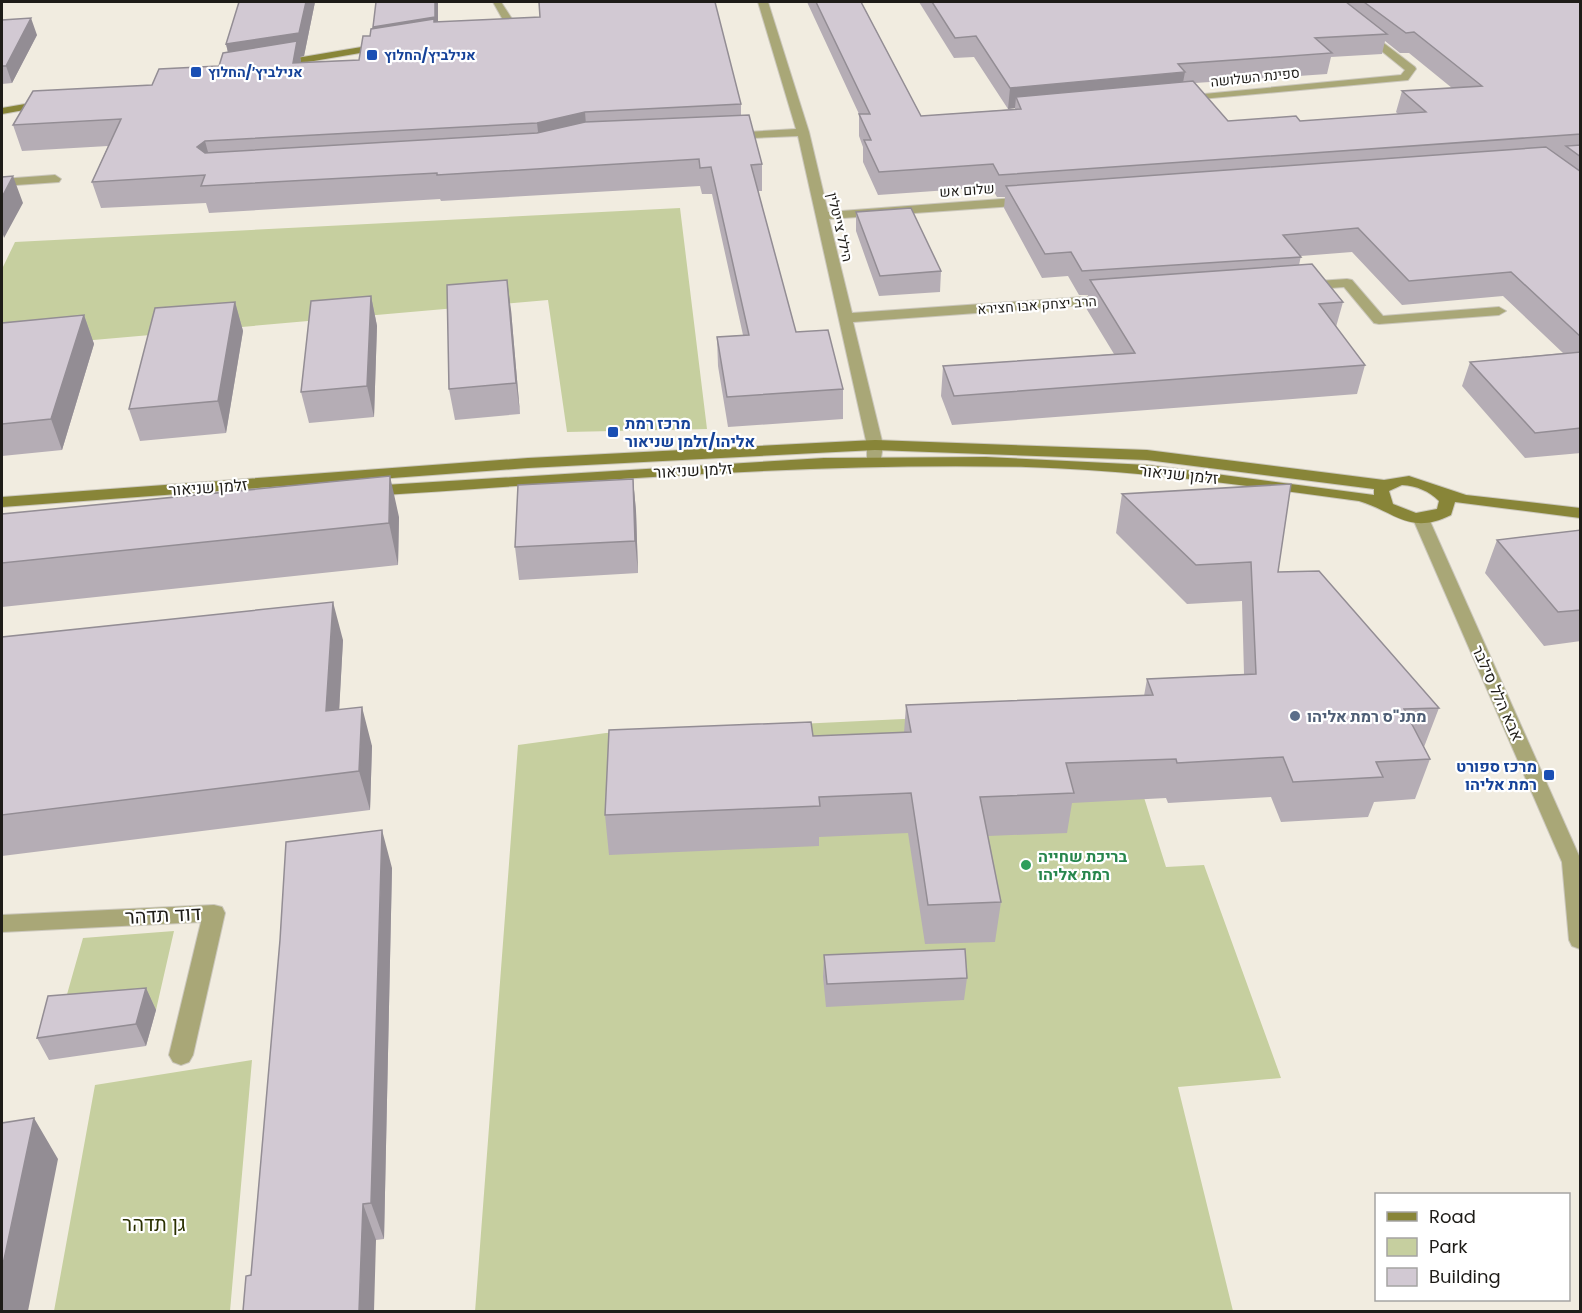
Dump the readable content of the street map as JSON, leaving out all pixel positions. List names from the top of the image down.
{
  "streets": {
    "street": [
      "ספינת השלושה",
      "שלום אש",
      "הילל צייטלין",
      "הרב יצחק אבו חצירא",
      "זלמן שניאור",
      "אבא הלל סילבר",
      "דוד תדהר"
    ]
  },
  "crossings": [
    ["שלום אש", "הילל צייטלין"],
    ["הילל צייטלין", "הרב יצחק אבו חצירא"],
    ["הילל צייטלין", "זלמן שניאור"],
    ["זלמן שניאור", "אבא הלל סילבר"]
  ],
  "parks": ["גן תדהר"],
  "places": {
    "transit": [
      "אנילביץ/החלוץ",
      "אנילביץ׳/החלוץ",
      "מרכז רמת אליהו/זלמן שניאור",
      "מרכז ספורט רמת אליהו"
    ],
    "other": ["מתנ\"ס רמת אליהו", "בריכת שחייה רמת אליהו"]
  },
  "legend": ["Road", "Park", "Building"]
}
